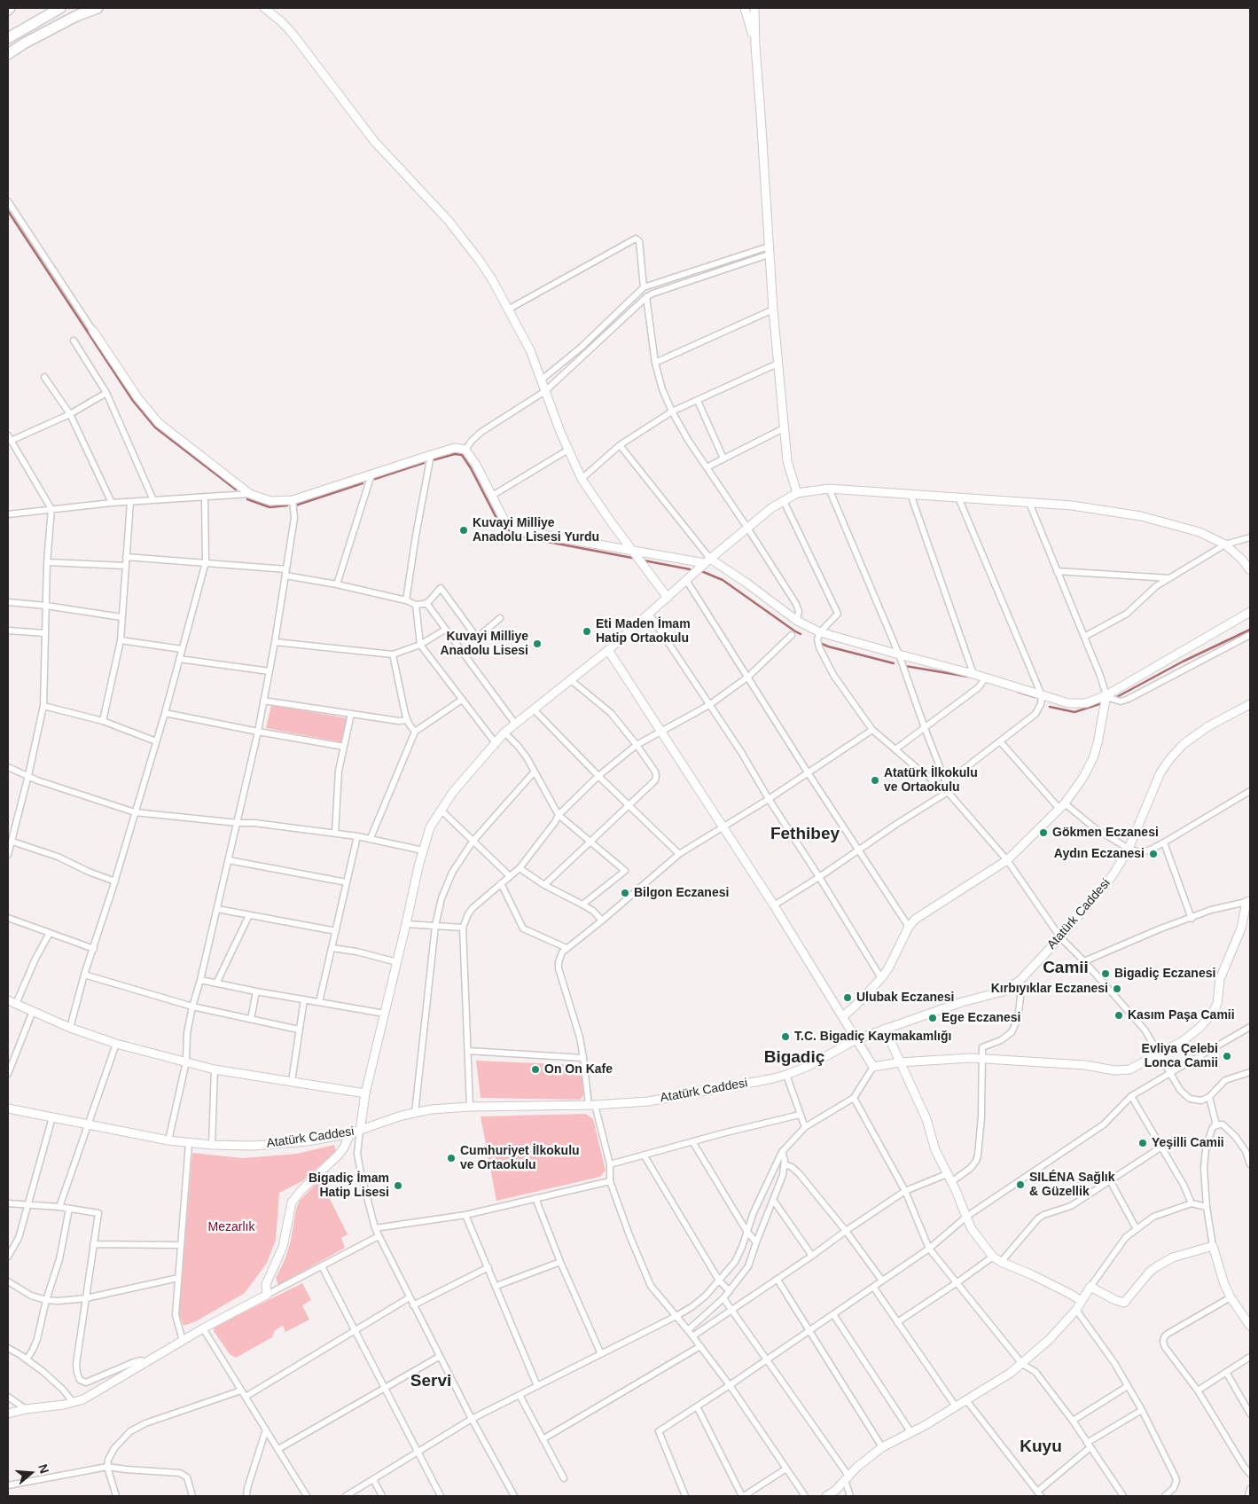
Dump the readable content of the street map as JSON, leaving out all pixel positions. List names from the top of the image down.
{
  "streets": {
    "street": ["Atatürk Caddesi"]
  },
  "districts": [
    "Fethibey",
    "Camii",
    "Bigadiç",
    "Servi",
    "Kuyu"
  ],
  "parks": ["Mezarlık"],
  "places": [
    "Kuvayi Milliye Anadolu Lisesi Yurdu",
    "Eti Maden İmam Hatip Ortaokulu",
    "Kuvayi Milliye Anadolu Lisesi",
    "Atatürk İlkokulu ve Ortaokulu",
    "Gökmen Eczanesi",
    "Aydın Eczanesi",
    "Bilgon Eczanesi",
    "Bigadiç Eczanesi",
    "Kırbıyıklar Eczanesi",
    "Ulubak Eczanesi",
    "Kasım Paşa Camii",
    "Ege Eczanesi",
    "T.C. Bigadiç Kaymakamlığı",
    "Evliya Çelebi Lonca Camii",
    "On On Kafe",
    "Yeşilli Camii",
    "Cumhuriyet İlkokulu ve Ortaokulu",
    "SILÉNA Sağlık & Güzellik",
    "Bigadiç İmam Hatip Lisesi"
  ],
  "north": "right"
}
